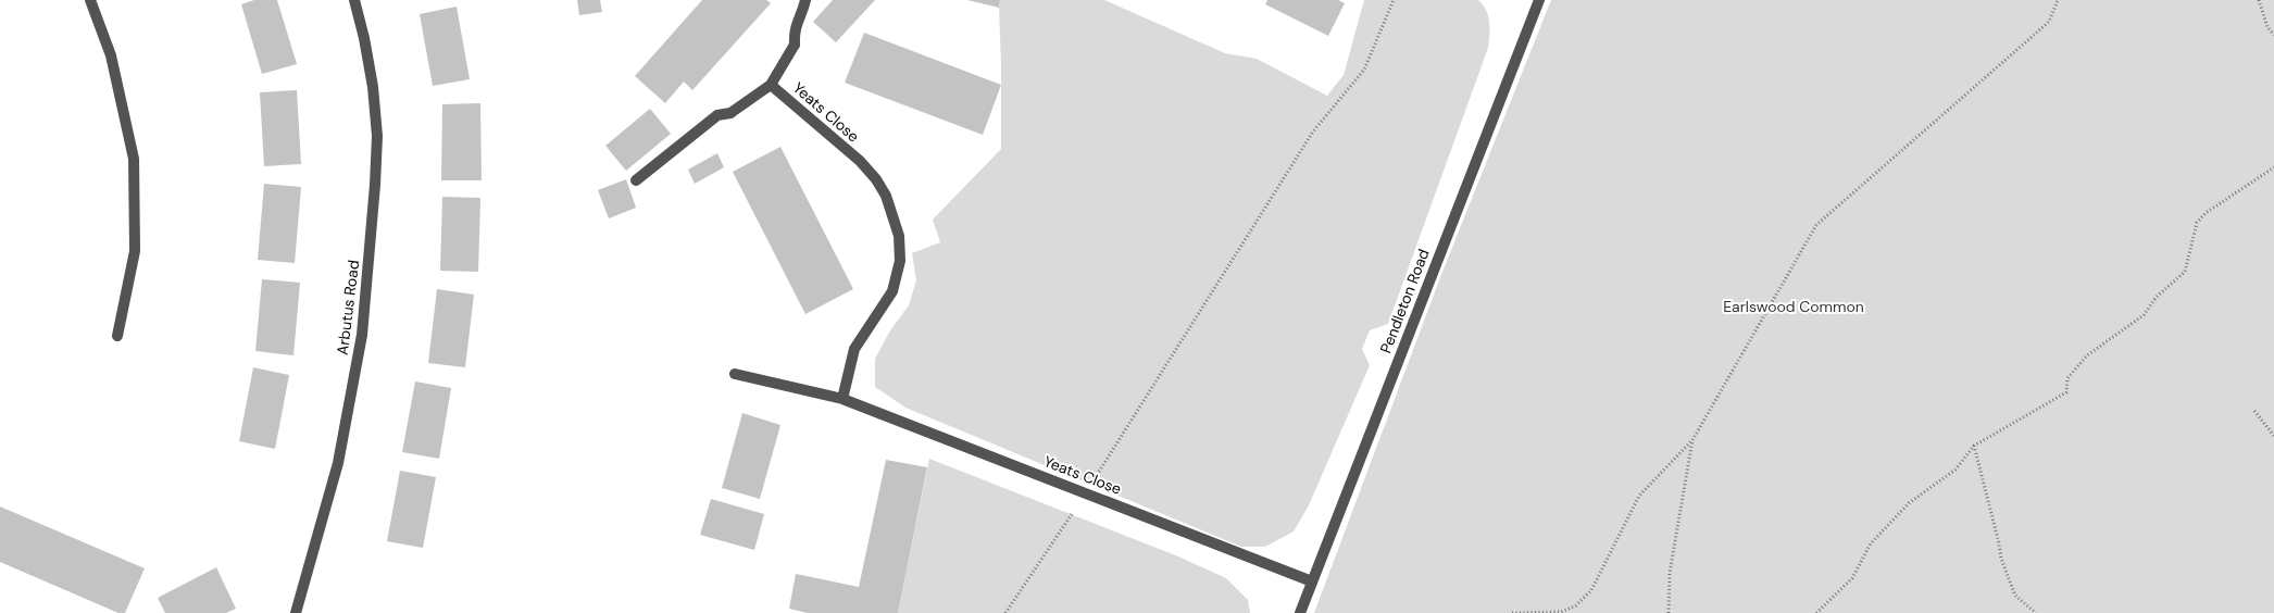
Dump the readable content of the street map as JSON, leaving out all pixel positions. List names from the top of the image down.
{
  "streets": {
    "street": ["Yeats Close", "Pendleton Road", "Arbutus Road"]
  },
  "crossings": [
    ["Yeats Close", "Pendleton Road"]
  ],
  "parks": ["Earlswood Common"]
}
